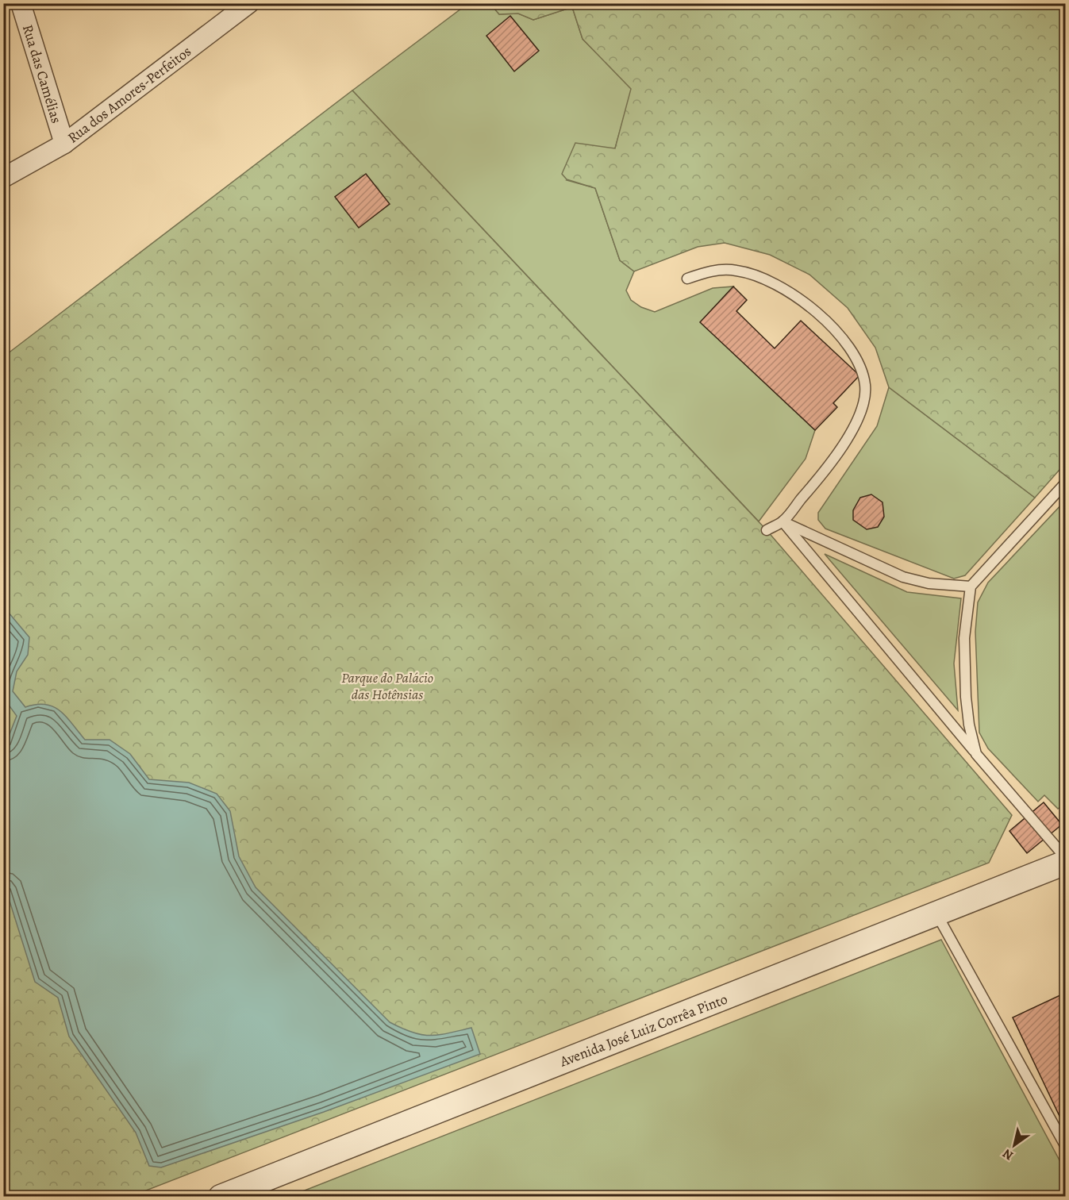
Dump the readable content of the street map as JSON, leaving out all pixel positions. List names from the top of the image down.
{
  "streets": {
    "street": ["Rua das Camélias", "Rua dos Amores-Perfeitos", "Avenida José Luiz Corrêa Pinto"]
  },
  "crossings": [
    ["Rua das Camélias", "Rua dos Amores-Perfeitos"]
  ],
  "parks": ["Parque do Palácio das Hotênsias"],
  "north": "bottom left"
}
